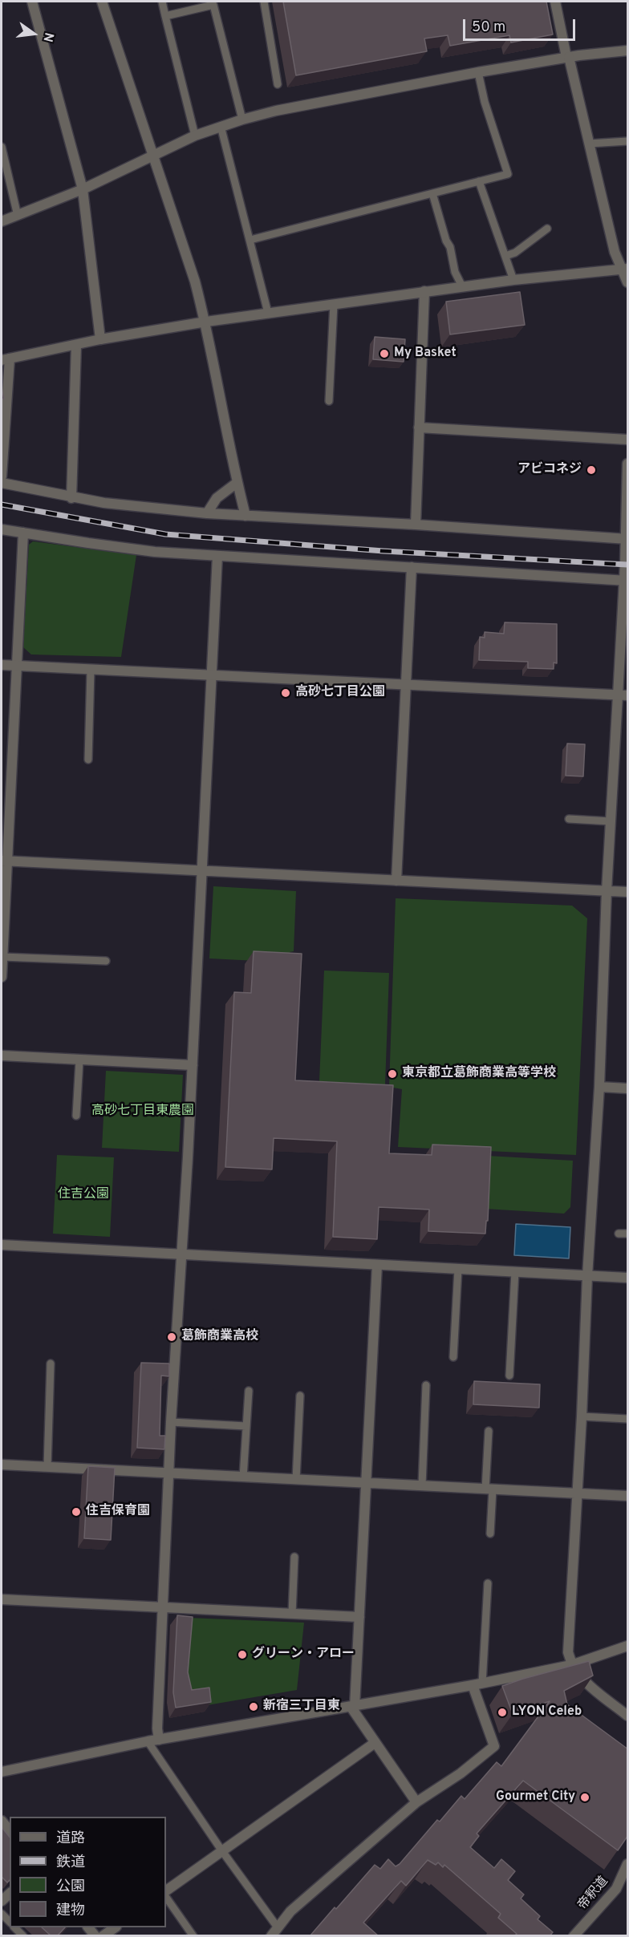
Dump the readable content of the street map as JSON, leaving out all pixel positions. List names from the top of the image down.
{
  "streets": {
    "street": ["帝釈道"]
  },
  "parks": ["高砂七丁目東農園", "住吉公園"],
  "places": [
    "My Basket",
    "アビコネジ",
    "高砂七丁目公園",
    "東京都立葛飾商業高等学校",
    "葛飾商業高校",
    "住吉保育園",
    "グリーン・アロー",
    "新宿三丁目東",
    "LYON Celeb",
    "Gourmet City"
  ],
  "legend": [
    "道路",
    "鉄道",
    "公園",
    "建物"
  ],
  "scale_bar": "50 m",
  "north": "right"
}
